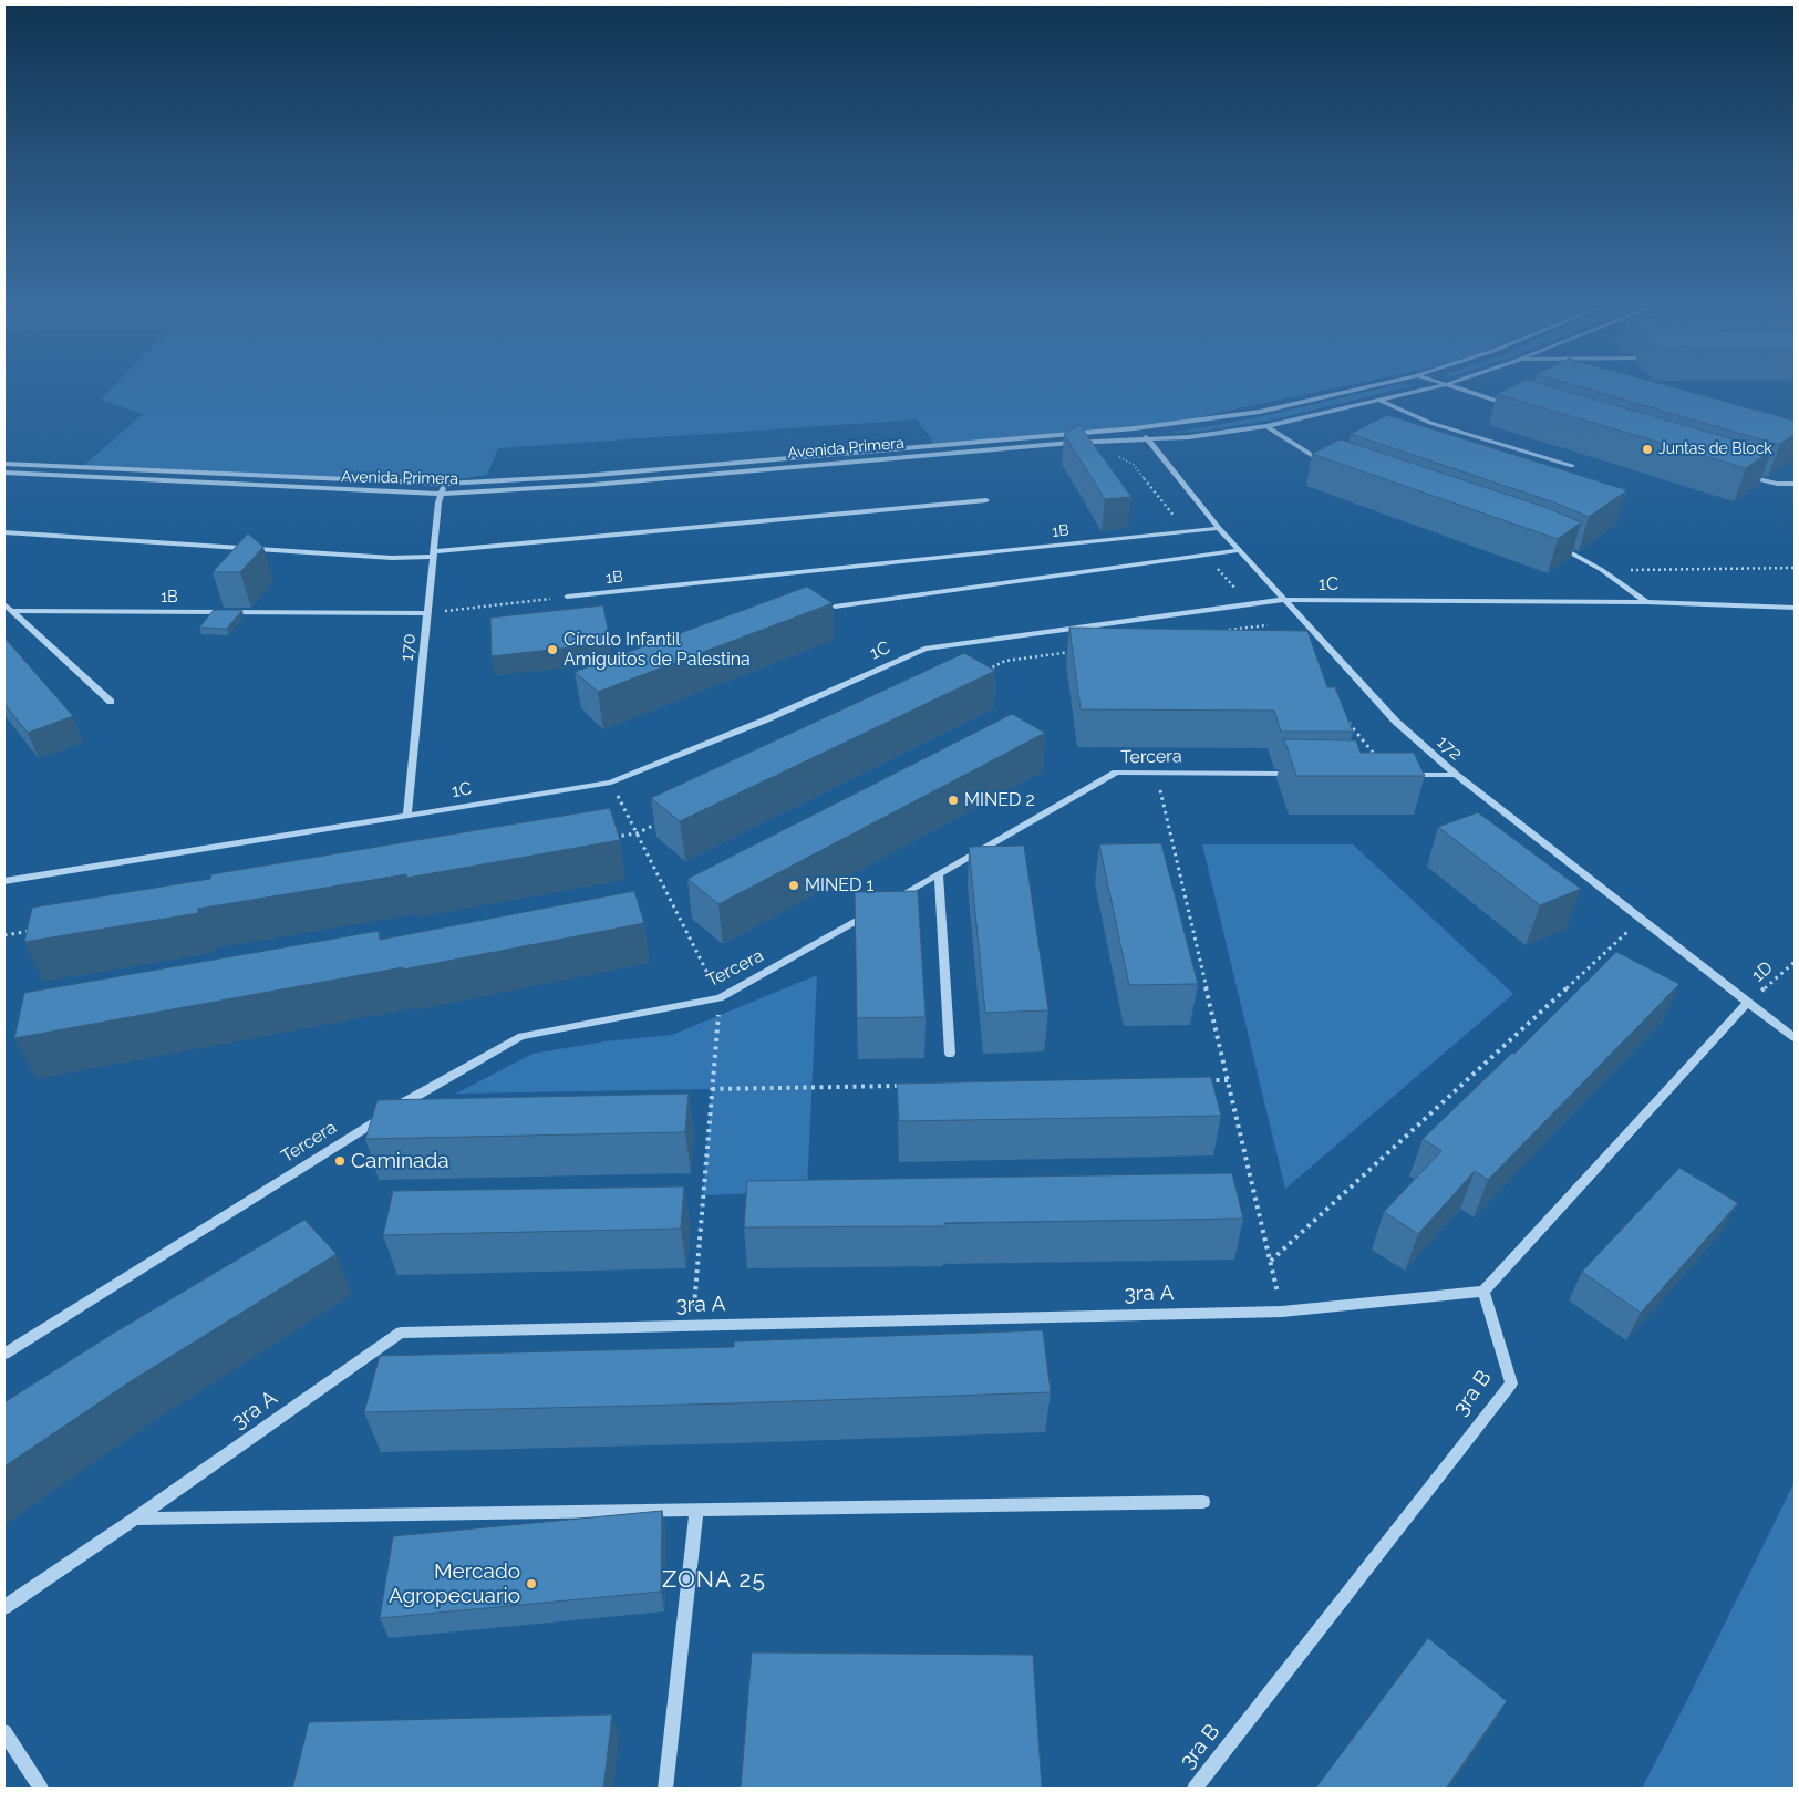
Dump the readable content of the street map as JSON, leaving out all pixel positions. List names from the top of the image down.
{
  "streets": {
    "street": [
      "Avenida Primera",
      "1B",
      "1C",
      "170",
      "172",
      "Tercera",
      "3ra A",
      "3ra B"
    ],
    "path": ["1D"]
  },
  "crossings": [
    ["Avenida Primera", "170"],
    ["Avenida Primera", "172"],
    ["1B", "170"],
    ["1B", "172"],
    ["1C", "170"],
    ["1C", "172"],
    ["172", "1D"],
    ["3ra A", "3ra B"]
  ],
  "districts": ["ZONA 25"],
  "places": [
    "Juntas de Block",
    "Círculo Infantil Amiguitos de Palestina",
    "MINED 2",
    "MINED 1",
    "Caminada",
    "Mercado Agropecuario"
  ]
}
